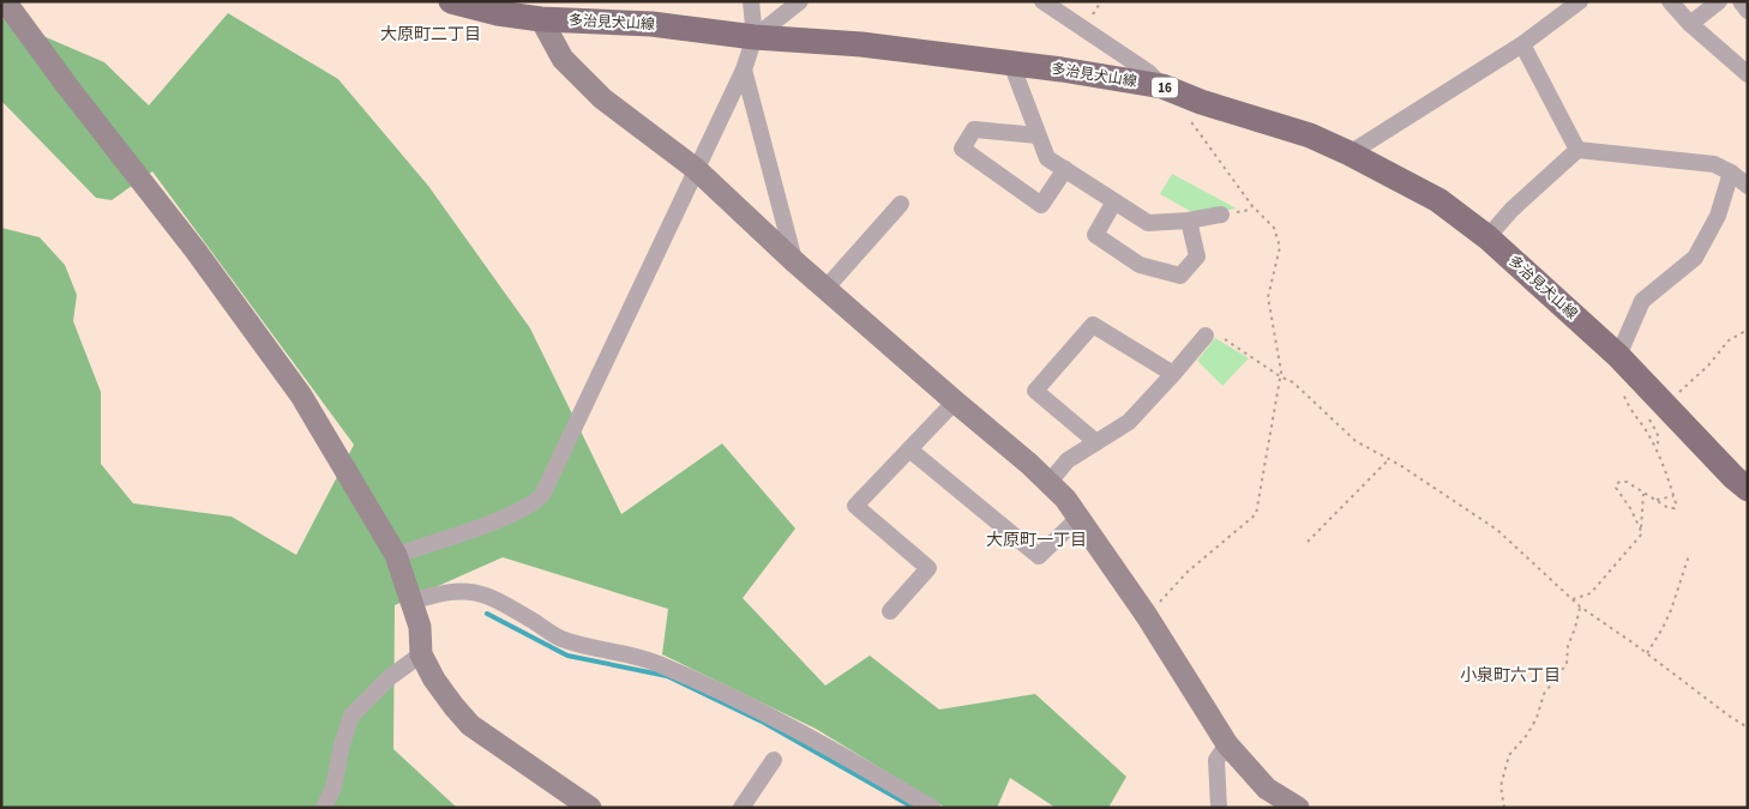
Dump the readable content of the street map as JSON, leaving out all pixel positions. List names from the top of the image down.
{
  "streets": {
    "main road": ["多治見犬山線", "16"]
  },
  "districts": ["大原町二丁目", "大原町一丁目", "小泉町六丁目"]
}
